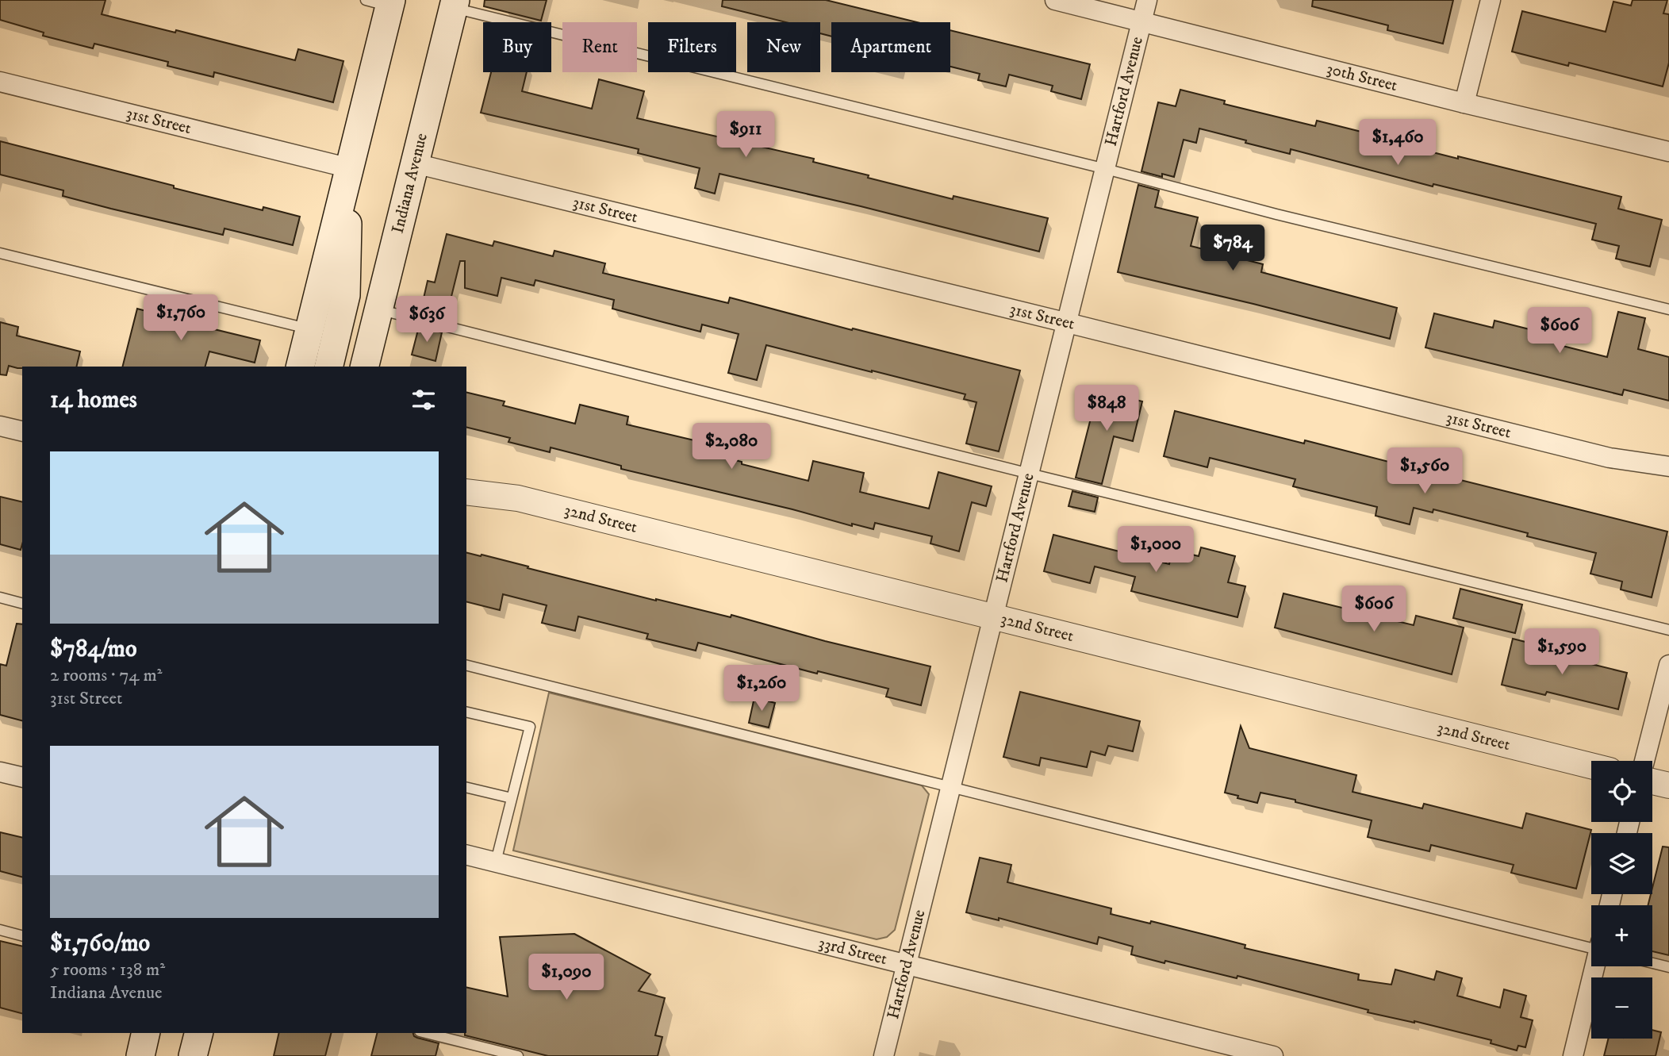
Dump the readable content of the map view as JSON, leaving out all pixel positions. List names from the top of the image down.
{
  "streets": {
    "main road": ["Indiana Avenue"],
    "street": [
      "30th Street",
      "Hartford Avenue",
      "31st Street",
      "32nd Street",
      "33rd Street"
    ]
  },
  "crossings": [
    ["30th Street", "Hartford Avenue"],
    ["Hartford Avenue", "31st Street"],
    ["Hartford Avenue", "32nd Street"],
    ["Hartford Avenue", "33rd Street"],
    ["31st Street", "Indiana Avenue"]
  ],
  "page": {
    "chip": [
      "Buy",
      "Rent",
      "Filters",
      "New",
      "Apartment"
    ],
    "price": [
      "$911",
      "$1,460",
      "$784",
      "$1,760",
      "$636",
      "$606",
      "$848",
      "$2,080",
      "$1,560",
      "$1,000",
      "$606",
      "$1,590",
      "$1,260",
      "$1,090"
    ],
    "heading": "14 homes",
    "list": [
      {
        "name": "$784/mo",
        "note": "2 rooms · 74 m² · 31st Street"
      },
      {
        "name": "$1,760/mo",
        "note": "5 rooms · 138 m² · Indiana Avenue"
      }
    ],
    "map_buttons": ["+", "−"]
  }
}
